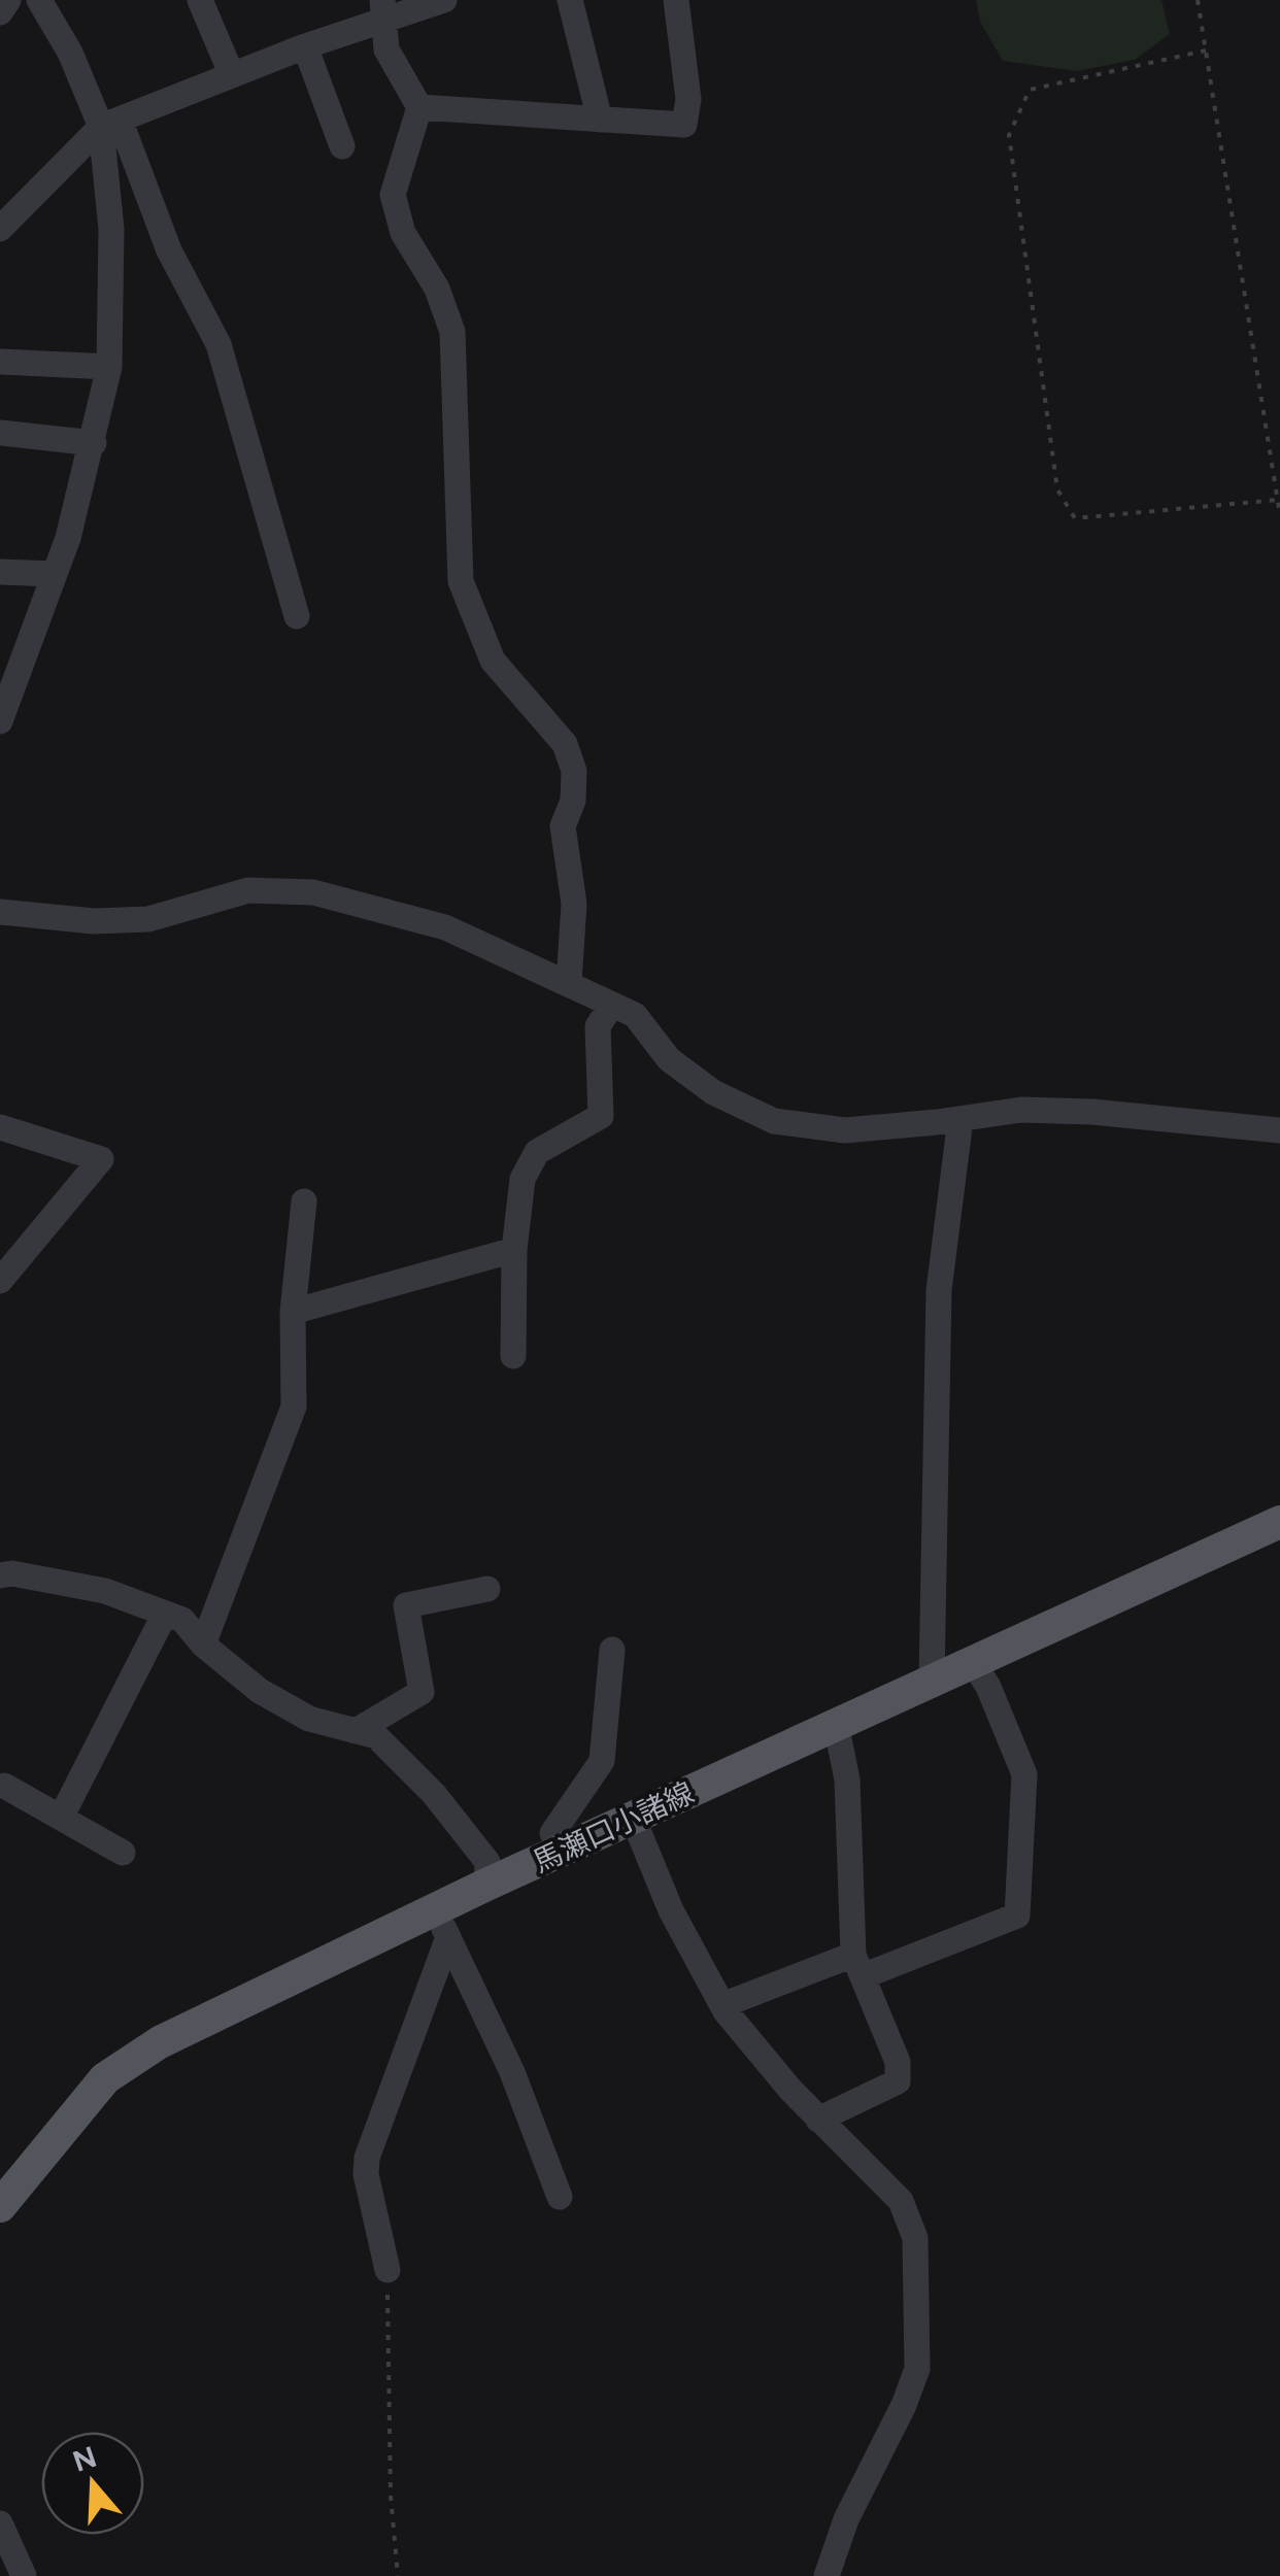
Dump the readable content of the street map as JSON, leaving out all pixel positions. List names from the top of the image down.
{
  "streets": {
    "main road": ["馬瀬口小諸線"]
  },
  "north": "top"
}
